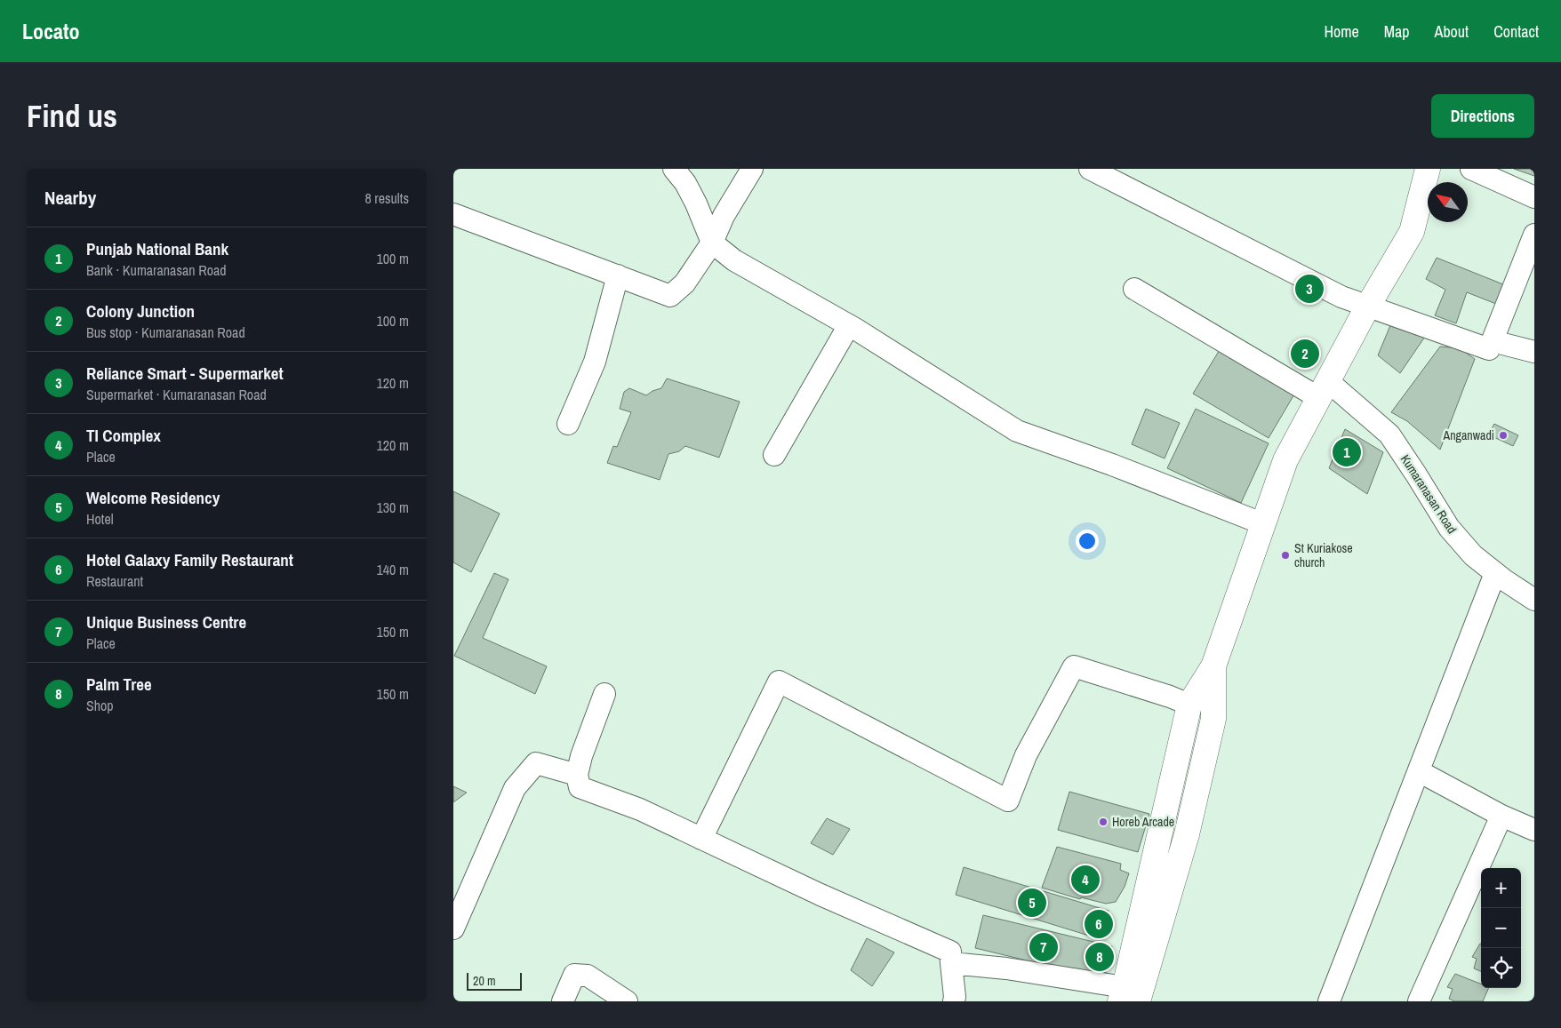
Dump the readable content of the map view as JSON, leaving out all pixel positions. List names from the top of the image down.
{
  "streets": {
    "street": ["Kumaranasan Road"]
  },
  "places": ["Anganwadi", "St Kuriakose church", "Horeb Arcade"],
  "scale_bar": "20 m",
  "north": "top left",
  "page": {
    "header": "Locato",
    "nav": [
      "Home",
      "Map",
      "About",
      "Contact"
    ],
    "buttons": "Directions",
    "title": "Find us",
    "heading": ["Nearby", "8 results"],
    "list": [
      {
        "mark": "1",
        "name": "Punjab National Bank",
        "note": "Bank · Kumaranasan Road",
        "value": "100 m"
      },
      {
        "mark": "2",
        "name": "Colony Junction",
        "note": "Bus stop · Kumaranasan Road",
        "value": "100 m"
      },
      {
        "mark": "3",
        "name": "Reliance Smart - Supermarket",
        "note": "Supermarket · Kumaranasan Road",
        "value": "120 m"
      },
      {
        "mark": "4",
        "name": "TI Complex",
        "note": "Place",
        "value": "120 m"
      },
      {
        "mark": "5",
        "name": "Welcome Residency",
        "note": "Hotel",
        "value": "130 m"
      },
      {
        "mark": "6",
        "name": "Hotel Galaxy Family Restaurant",
        "note": "Restaurant",
        "value": "140 m"
      },
      {
        "mark": "7",
        "name": "Unique Business Centre",
        "note": "Place",
        "value": "150 m"
      },
      {
        "mark": "8",
        "name": "Palm Tree",
        "note": "Shop",
        "value": "150 m"
      }
    ],
    "pins": [
      "3",
      "2",
      "1",
      "4",
      "5",
      "6",
      "7",
      "8"
    ],
    "map_buttons": ["+", "−"],
    "scale": "20 m"
  }
}
